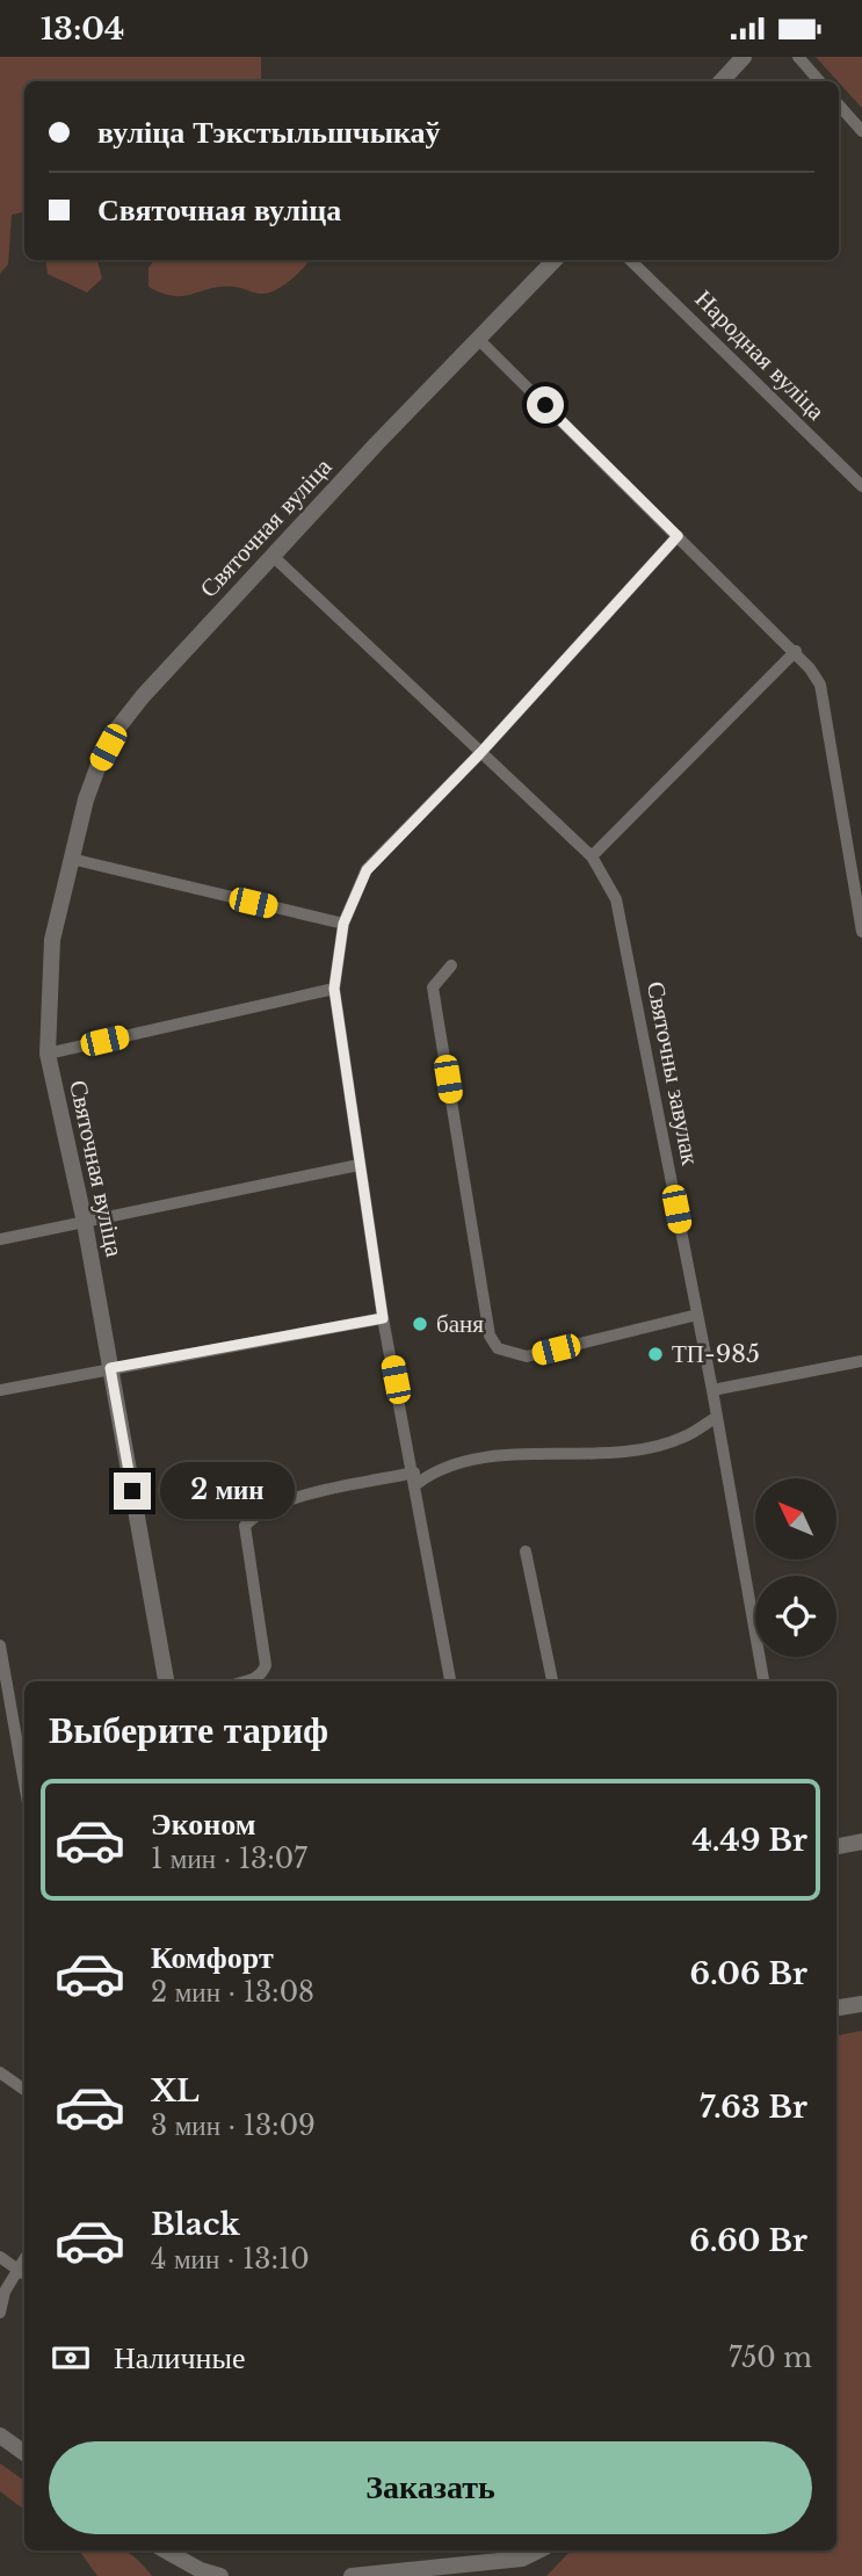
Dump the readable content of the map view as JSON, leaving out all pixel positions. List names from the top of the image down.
{
  "streets": {
    "street": ["Народная вуліца", "Святочная вуліца", "Святочны завулак"]
  },
  "crossings": [
    ["Святочная вуліца", "Святочны завулак"]
  ],
  "places": ["баня", "ТП-985"],
  "north": "top left",
  "page": {
    "status": "13:04",
    "banner": ["вуліца Тэкстыльшчыкаў", "Святочная вуліца"],
    "bubble": "2 мин",
    "heading": "Выберите тариф",
    "list": [
      {
        "name": "Эконом",
        "note": "1 мин · 13:07",
        "value": "4.49 Br"
      },
      {
        "name": "Комфорт",
        "note": "2 мин · 13:08",
        "value": "6.06 Br"
      },
      {
        "name": "XL",
        "note": "3 мин · 13:09",
        "value": "7.63 Br"
      },
      {
        "name": "Black",
        "note": "4 мин · 13:10",
        "value": "6.60 Br"
      }
    ],
    "pay": ["Наличные", "750 m"],
    "buttons": "Заказать"
  }
}
